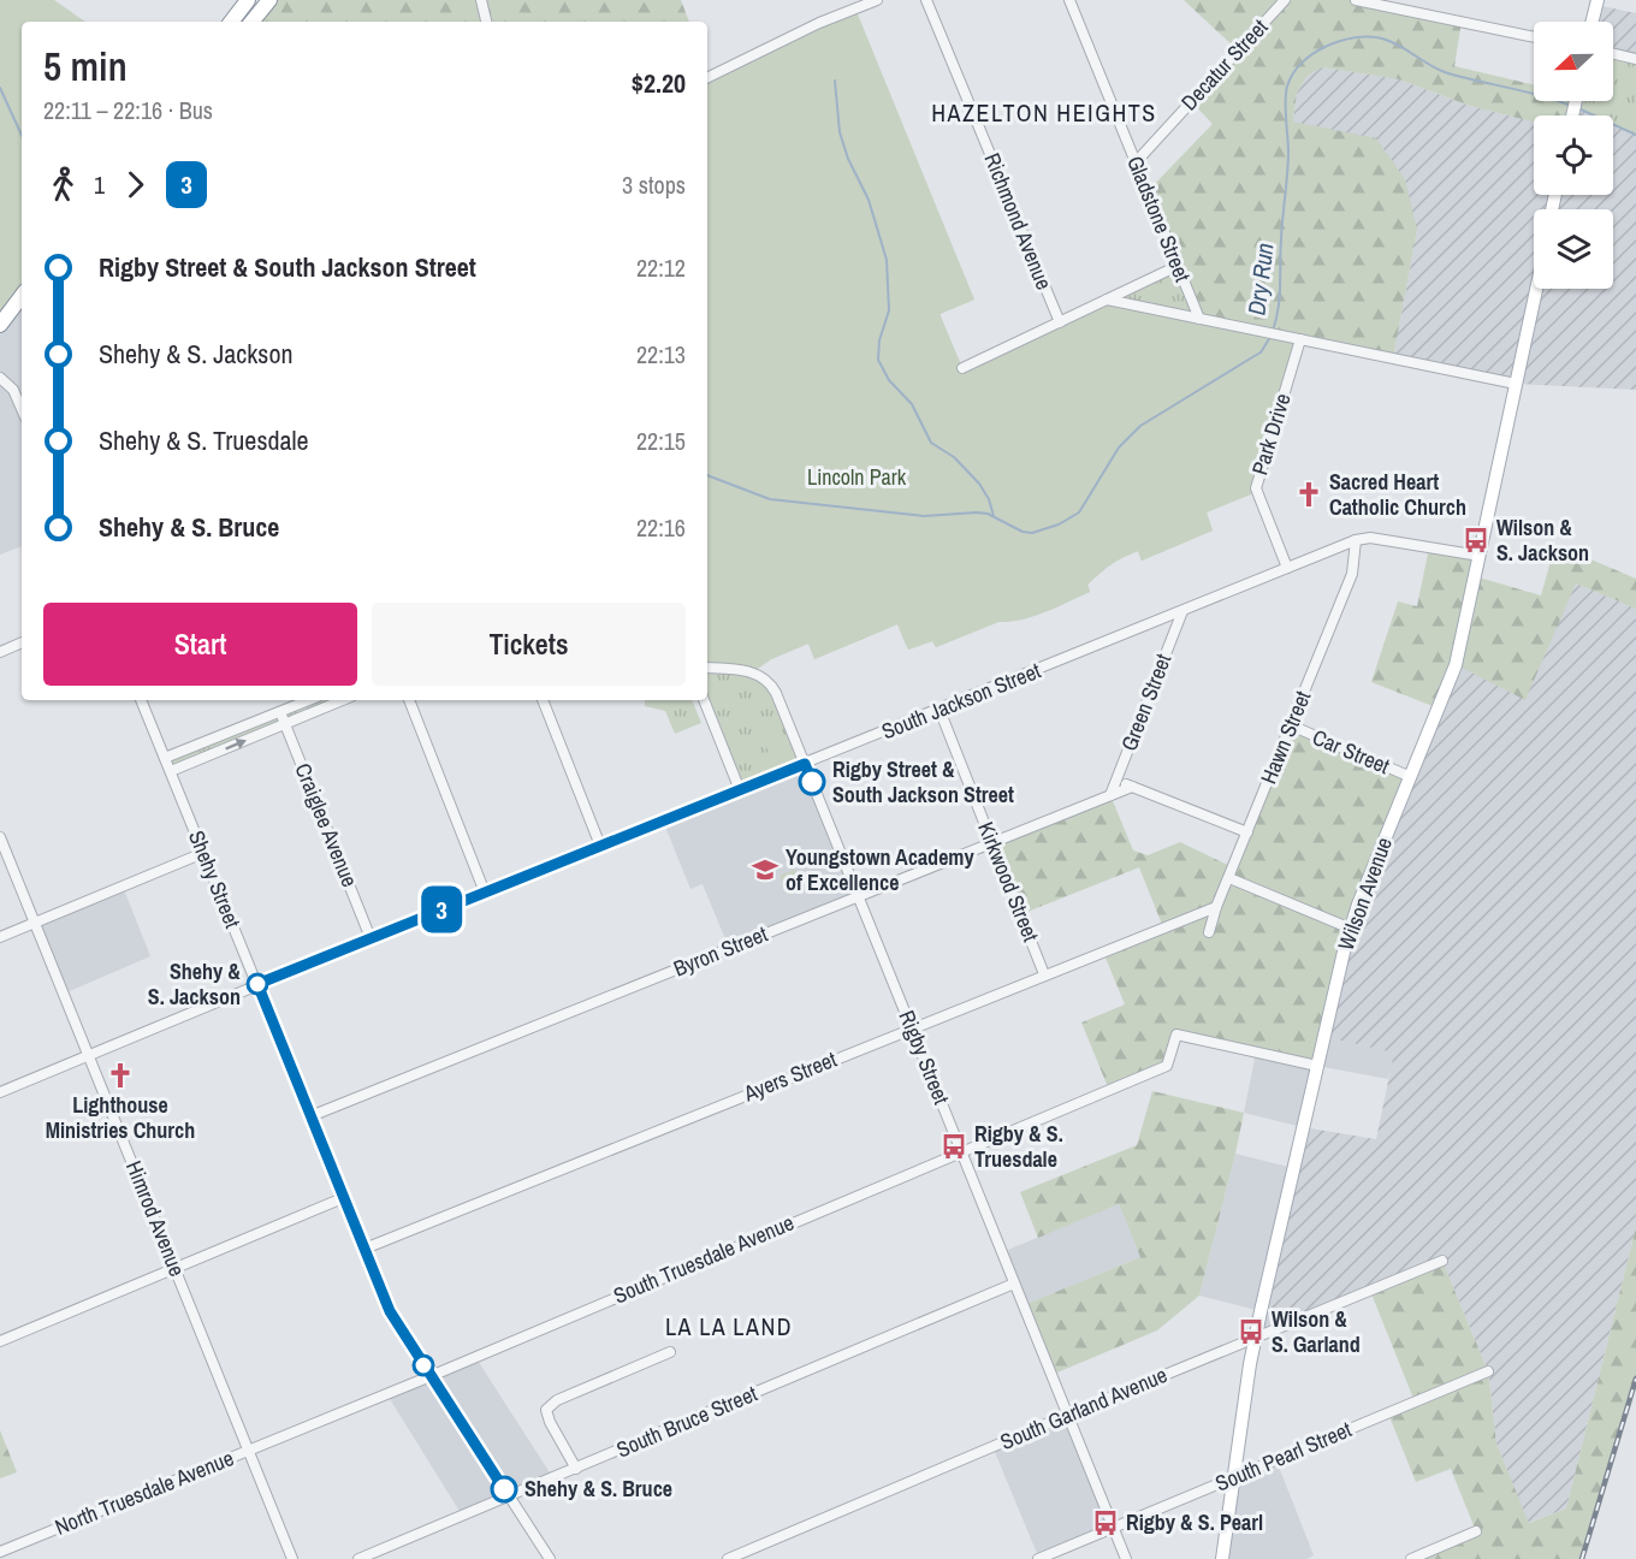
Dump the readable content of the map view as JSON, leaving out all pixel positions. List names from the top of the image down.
{
  "streets": {
    "main road": ["Wilson Avenue"],
    "street": [
      "Decatur Street",
      "Gladstone Street",
      "Richmond Avenue",
      "Park Drive",
      "South Jackson Street",
      "Green Street",
      "Hawn Street",
      "Car Street",
      "Craiglee Avenue",
      "Shehy Street",
      "Kirkwood Street",
      "Byron Street",
      "Rigby Street",
      "Ayers Street",
      "Himrod Avenue",
      "South Truesdale Avenue",
      "South Garland Avenue",
      "South Bruce Street",
      "South Pearl Street",
      "North Truesdale Avenue"
    ]
  },
  "crossings": [
    ["Decatur Street", "Gladstone Street"],
    ["Gladstone Street", "Park Drive"],
    ["Gladstone Street", "Wilson Avenue"],
    ["Park Drive", "South Jackson Street"],
    ["South Jackson Street", "Green Street"],
    ["South Jackson Street", "Hawn Street"],
    ["South Jackson Street", "Craiglee Avenue"],
    ["South Jackson Street", "Shehy Street"],
    ["South Jackson Street", "Kirkwood Street"],
    ["South Jackson Street", "Wilson Avenue"],
    ["South Jackson Street", "Rigby Street"],
    ["South Jackson Street", "Himrod Avenue"],
    ["Green Street", "Byron Street"],
    ["Hawn Street", "Car Street"],
    ["Hawn Street", "Ayers Street"],
    ["Car Street", "Wilson Avenue"],
    ["Shehy Street", "Byron Street"],
    ["Shehy Street", "Ayers Street"],
    ["Shehy Street", "South Truesdale Avenue"],
    ["Shehy Street", "South Bruce Street"],
    ["Kirkwood Street", "Byron Street"],
    ["Kirkwood Street", "Ayers Street"],
    ["Wilson Avenue", "South Truesdale Avenue"],
    ["Wilson Avenue", "South Garland Avenue"],
    ["Wilson Avenue", "South Pearl Street"],
    ["Byron Street", "Rigby Street"],
    ["Rigby Street", "Ayers Street"],
    ["Rigby Street", "South Truesdale Avenue"],
    ["Rigby Street", "South Garland Avenue"],
    ["Rigby Street", "South Bruce Street"],
    ["Rigby Street", "South Pearl Street"],
    ["Himrod Avenue", "South Truesdale Avenue"],
    ["Himrod Avenue", "North Truesdale Avenue"],
    ["South Truesdale Avenue", "North Truesdale Avenue"]
  ],
  "districts": ["HAZELTON HEIGHTS", "LA LA LAND"],
  "water": ["Dry Run"],
  "parks": ["Lincoln Park"],
  "places": {
    "church": ["Sacred Heart Catholic Church", "Lighthouse Ministries Church"],
    "bus stop": [
      "Wilson & S. Jackson",
      "Rigby & S. Truesdale",
      "Wilson & S. Garland",
      "Rigby & S. Pearl"
    ],
    "other": ["Rigby Street & South Jackson Street", "Shehy & S. Jackson", "Shehy & S. Bruce"],
    "school or university": ["Youngstown Academy of Excellence"]
  },
  "lines": ["bus line 3"],
  "north": "left",
  "page": {
    "on_map": "3",
    "heading": ["5 min", "22:11 – 22:16 · Bus", "$2.20"],
    "legs": ["1", "3", "3 stops"],
    "list": [
      {
        "name": "Rigby Street & South Jackson Street",
        "value": "22:12"
      },
      {
        "name": "Shehy & S. Jackson",
        "value": "22:13"
      },
      {
        "name": "Shehy & S. Truesdale",
        "value": "22:15"
      },
      {
        "name": "Shehy & S. Bruce",
        "value": "22:16"
      }
    ],
    "buttons": ["Start", "Tickets"]
  }
}
